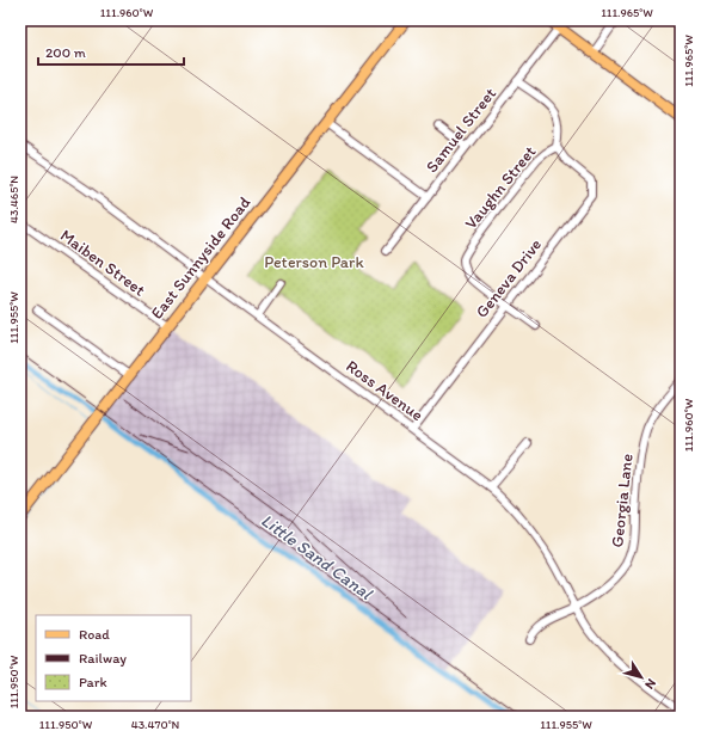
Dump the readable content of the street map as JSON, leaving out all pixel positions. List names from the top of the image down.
{
  "streets": {
    "main road": ["East Sunnyside Road"],
    "street": [
      "Samuel Street",
      "Vaughn Street",
      "Maiben Street",
      "Geneva Drive",
      "Ross Avenue",
      "Georgia Lane"
    ]
  },
  "crossings": [
    ["Samuel Street", "Vaughn Street"],
    ["Vaughn Street", "Geneva Drive"],
    ["East Sunnyside Road", "Maiben Street"],
    ["East Sunnyside Road", "Ross Avenue"],
    ["Geneva Drive", "Ross Avenue"],
    ["Ross Avenue", "Georgia Lane"]
  ],
  "water": ["Little Sand Canal"],
  "parks": ["Peterson Park"],
  "legend": ["Road", "Railway", "Park"],
  "scale_bar": "200 m",
  "north": "bottom right",
  "coordinates": [
    "111.960°W",
    "111.965°W",
    "43.465°N",
    "111.955°W",
    "111.950°W",
    "43.470°N"
  ]
}
